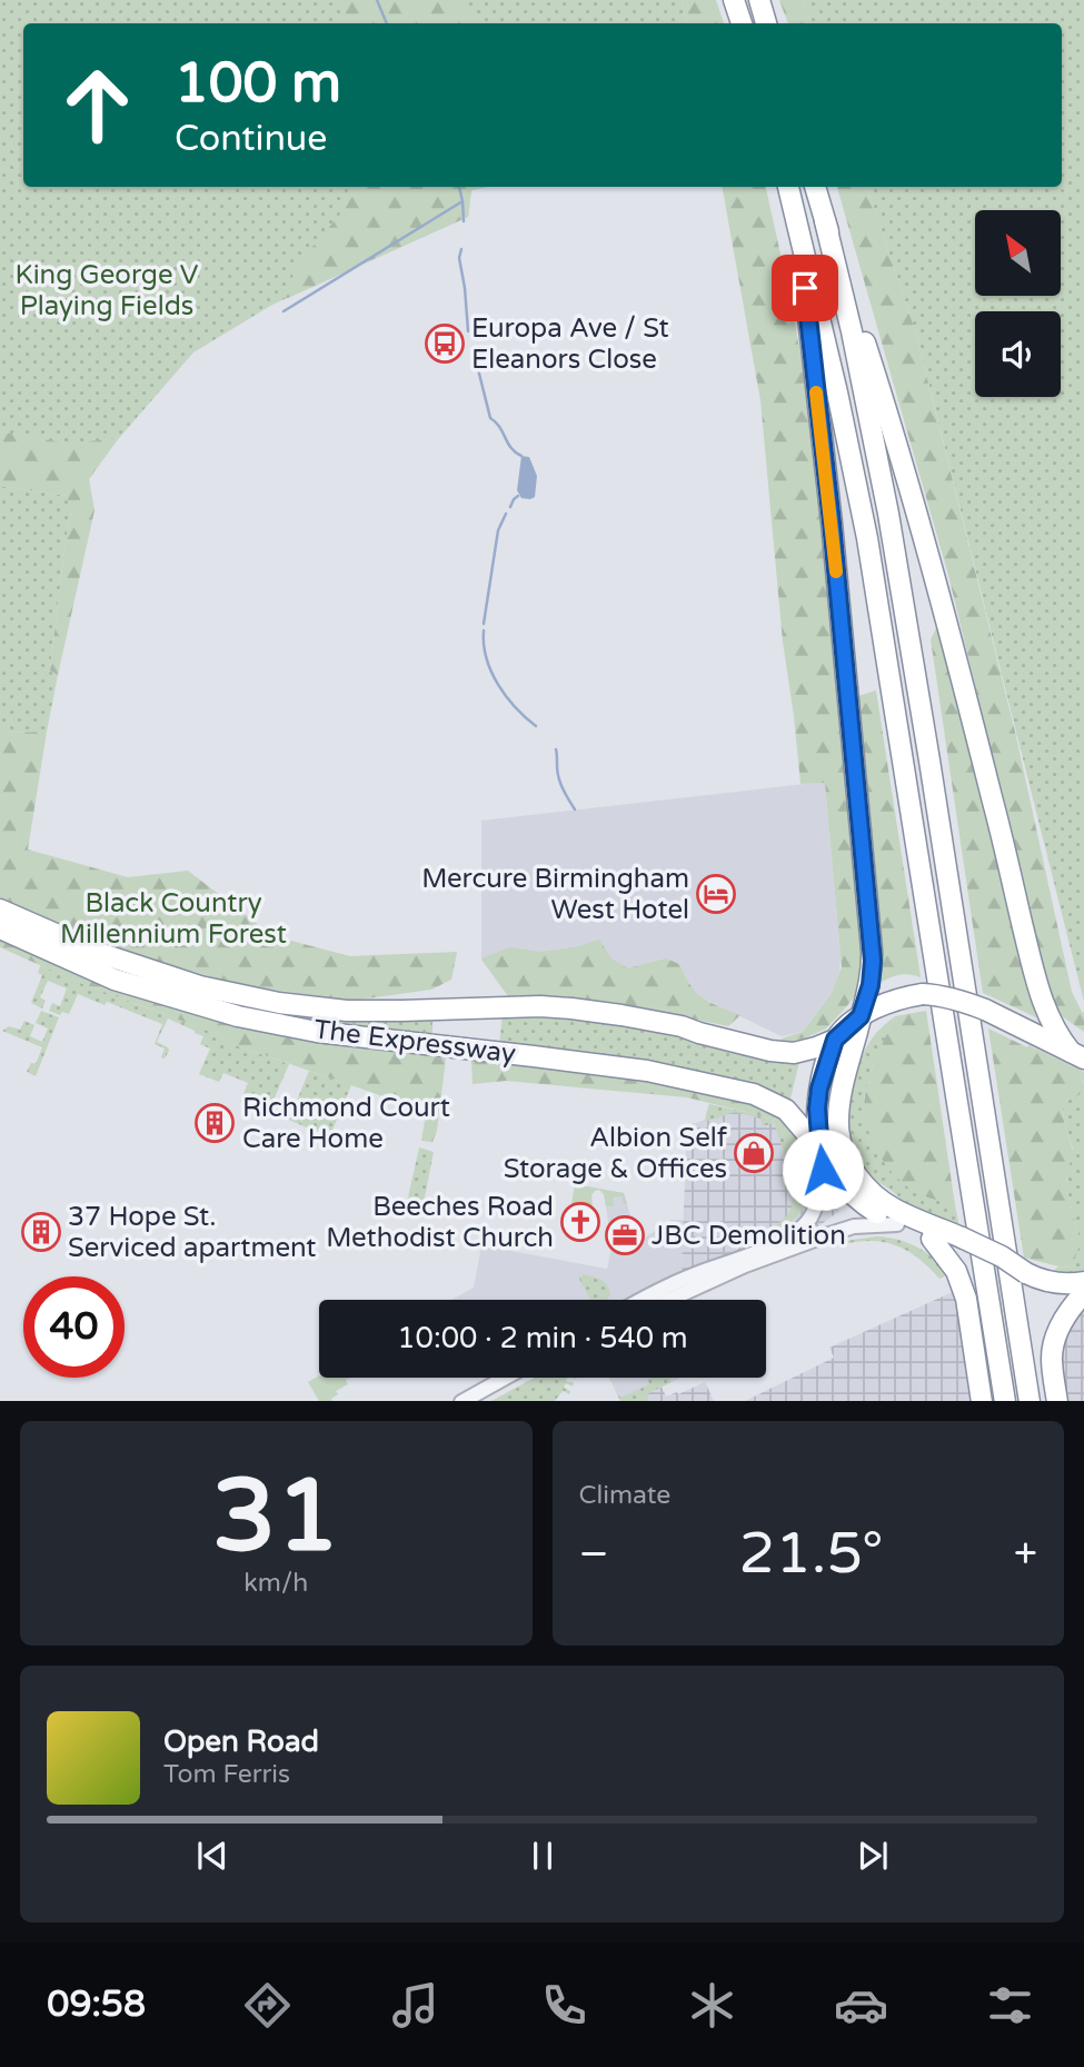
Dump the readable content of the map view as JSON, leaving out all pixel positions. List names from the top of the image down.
{
  "streets": {
    "highway": ["The Expressway"]
  },
  "parks": ["King George V Playing Fields", "Black Country Millennium Forest"],
  "places": {
    "bus stop": ["Europa Ave / St Eleanors Close"],
    "hotel": ["Mercure Birmingham West Hotel"],
    "building": ["Richmond Court Care Home", "37 Hope St. Serviced apartment"],
    "shop": ["Albion Self Storage & Offices"],
    "church": ["Beeches Road Methodist Church"],
    "office": ["JBC Demolition"]
  },
  "north": "top left",
  "page": {
    "turn": ["100 m", "Continue"],
    "limit": "40",
    "trip": "10:00 · 2 min · 540 m",
    "tile": [
      ["31", "km/h"],
      "Climate"
    ],
    "heat": ["−", "21.5°", "+"],
    "song": ["Open Road", "Tom Ferris"],
    "tabs": "09:58"
  }
}
